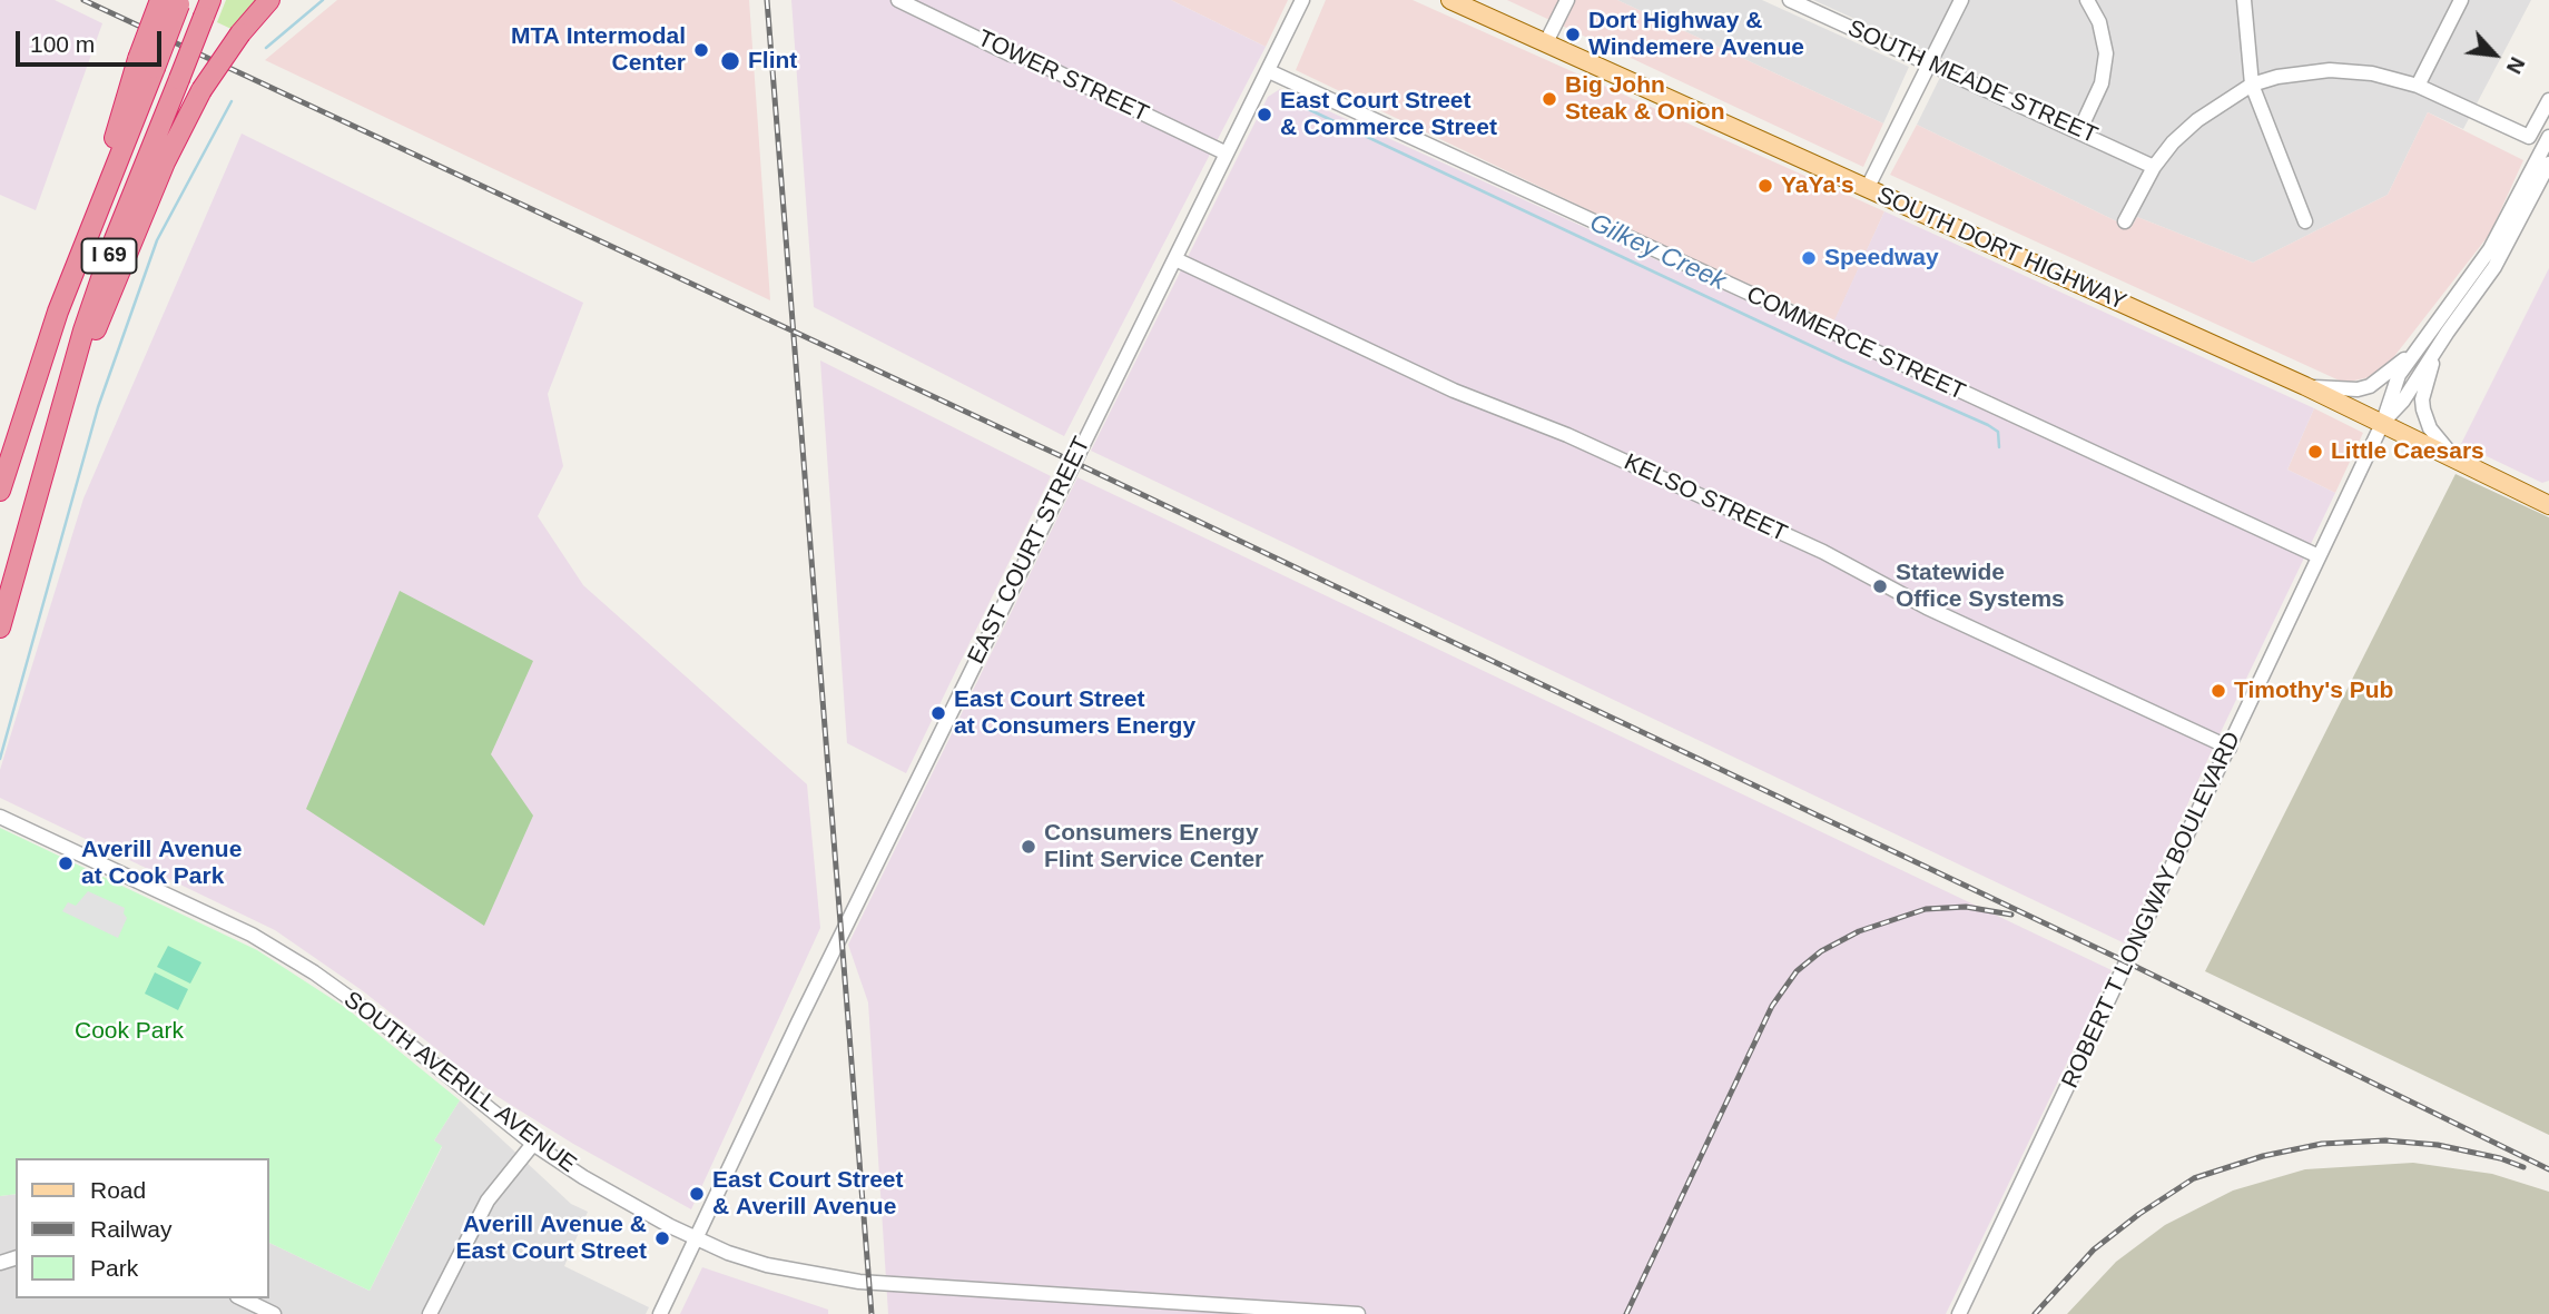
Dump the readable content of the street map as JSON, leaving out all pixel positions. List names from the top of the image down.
{
  "streets": {
    "highway": ["I 69"],
    "main road": ["SOUTH DORT HIGHWAY"],
    "street": [
      "TOWER STREET",
      "SOUTH MEADE STREET",
      "COMMERCE STREET",
      "KELSO STREET",
      "EAST COURT STREET",
      "ROBERT T LONGWAY BOULEVARD",
      "SOUTH AVERILL AVENUE"
    ]
  },
  "crossings": [
    ["TOWER STREET", "EAST COURT STREET"],
    ["SOUTH DORT HIGHWAY", "ROBERT T LONGWAY BOULEVARD"],
    ["COMMERCE STREET", "EAST COURT STREET"],
    ["COMMERCE STREET", "ROBERT T LONGWAY BOULEVARD"],
    ["KELSO STREET", "EAST COURT STREET"],
    ["KELSO STREET", "ROBERT T LONGWAY BOULEVARD"],
    ["EAST COURT STREET", "SOUTH AVERILL AVENUE"]
  ],
  "water": ["Gilkey Creek"],
  "parks": ["Cook Park"],
  "places": [
    "Dort Highway & Windemere Avenue",
    "MTA Intermodal Center",
    "Flint",
    "Big John Steak & Onion",
    "East Court Street & Commerce Street",
    "YaYa's",
    "Speedway",
    "Little Caesars",
    "Statewide Office Systems",
    "Timothy's Pub",
    "East Court Street at Consumers Energy",
    "Consumers Energy Flint Service Center",
    "Averill Avenue at Cook Park",
    "East Court Street & Averill Avenue",
    "Averill Avenue & East Court Street"
  ],
  "legend": ["Road", "Railway", "Park"],
  "scale_bar": "100 m",
  "north": "bottom right"
}
